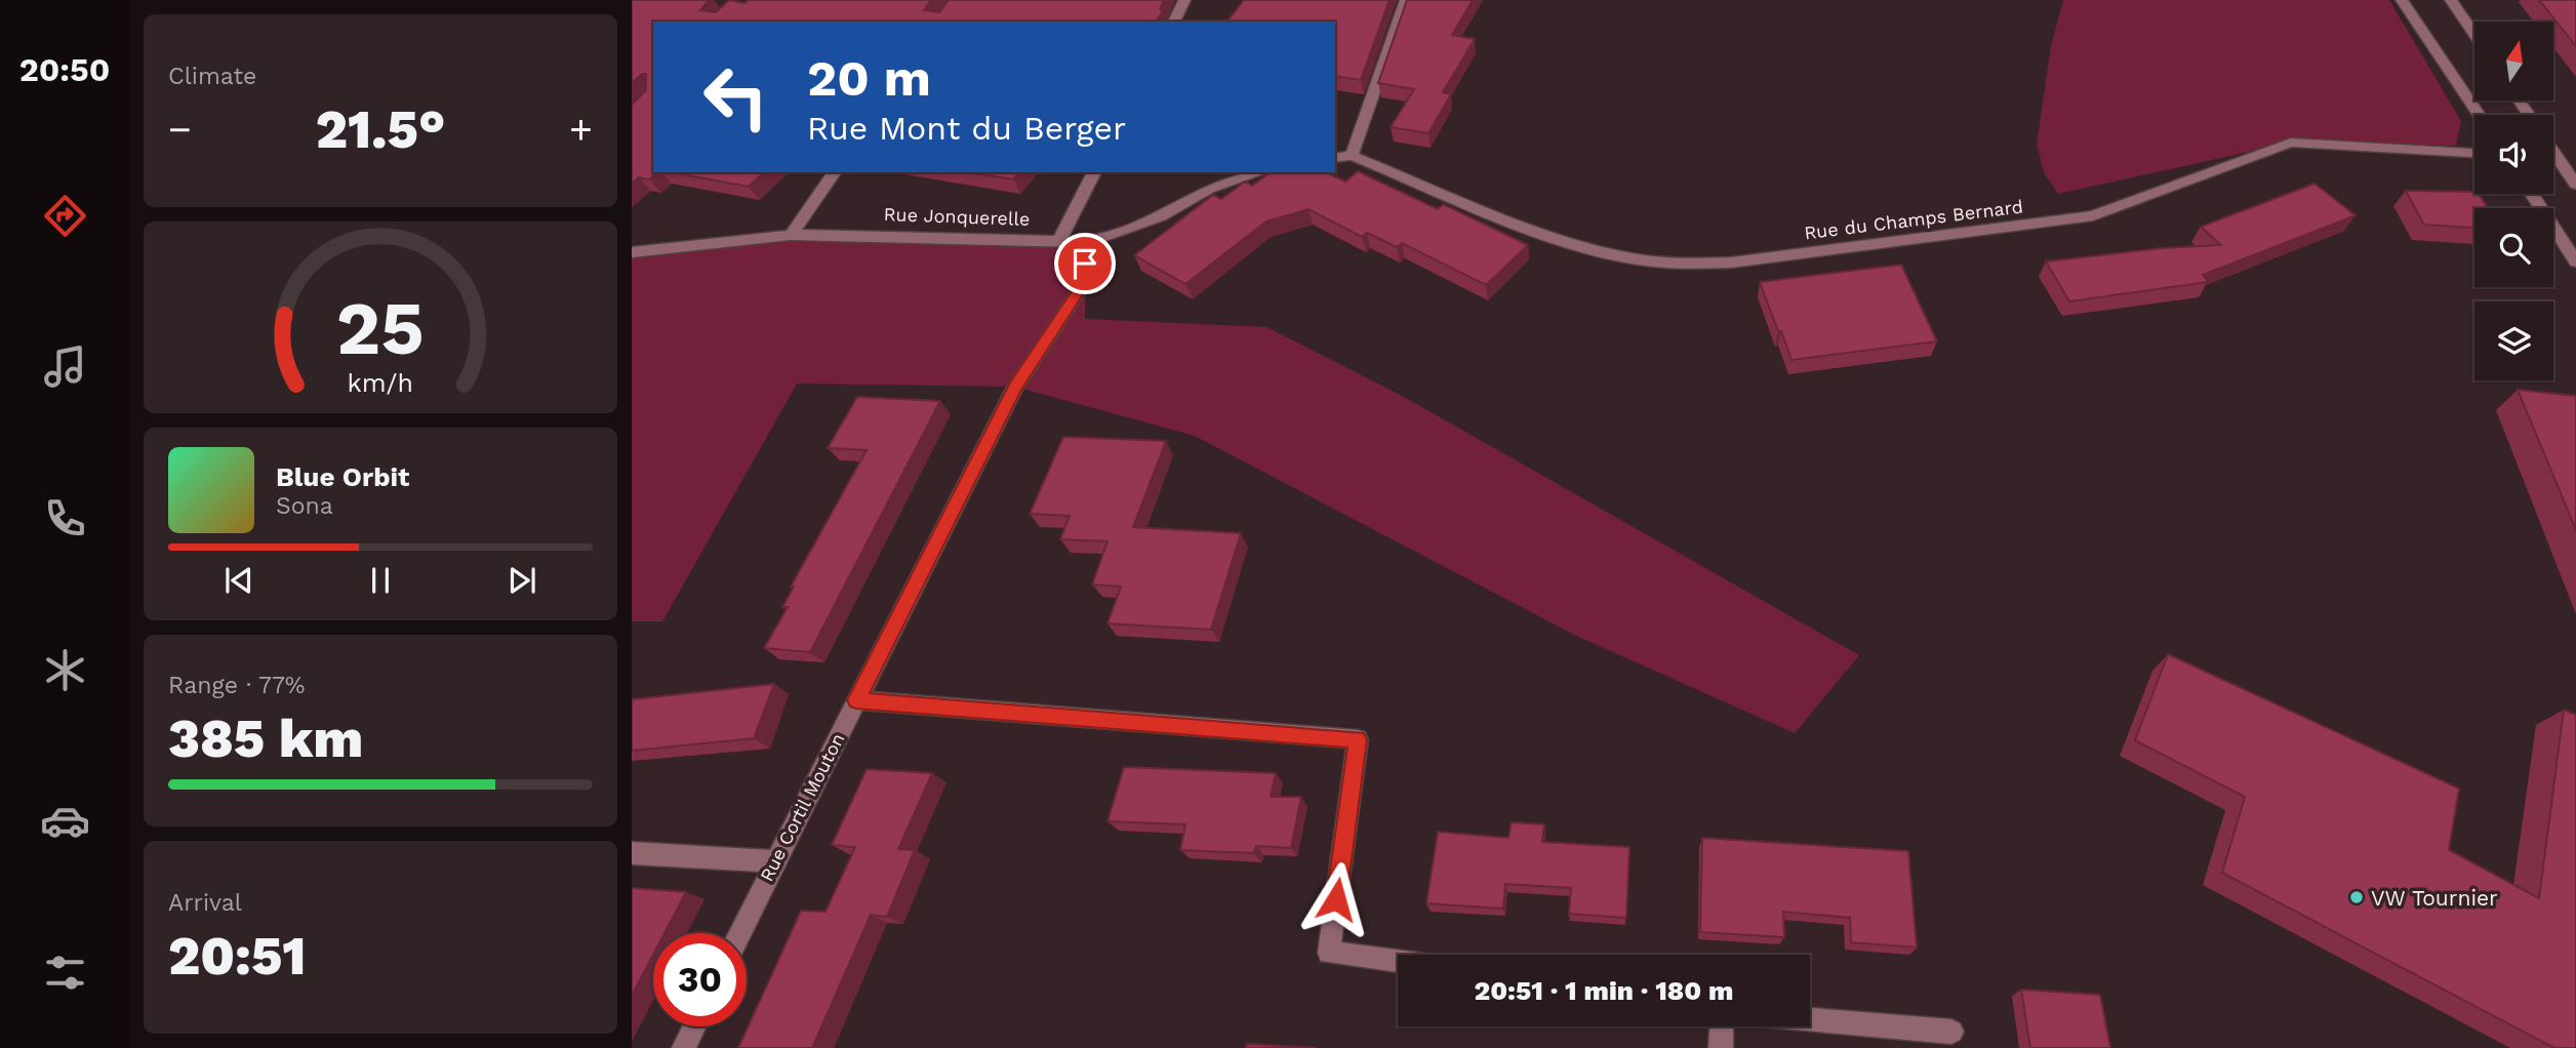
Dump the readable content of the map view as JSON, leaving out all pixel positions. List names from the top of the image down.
{
  "streets": {
    "street": ["Rue Jonquerelle", "Rue du Champs Bernard", "Rue Cortil Mouton"]
  },
  "crossings": [
    ["Rue Jonquerelle", "Rue Cortil Mouton"]
  ],
  "places": ["VW Tournier"],
  "north": "top",
  "page": {
    "tabs": "20:50",
    "tile": [
      "Climate",
      ["Range · 77%", "385 km"],
      ["Arrival", "20:51"]
    ],
    "turn": ["20 m", "Rue Mont du Berger"],
    "heat": ["−", "21.5°", "+"],
    "song": ["Blue Orbit", "Sona"],
    "limit": "30",
    "trip": "20:51 · 1 min · 180 m",
    "gauge": ["25", "km/h"]
  }
}
